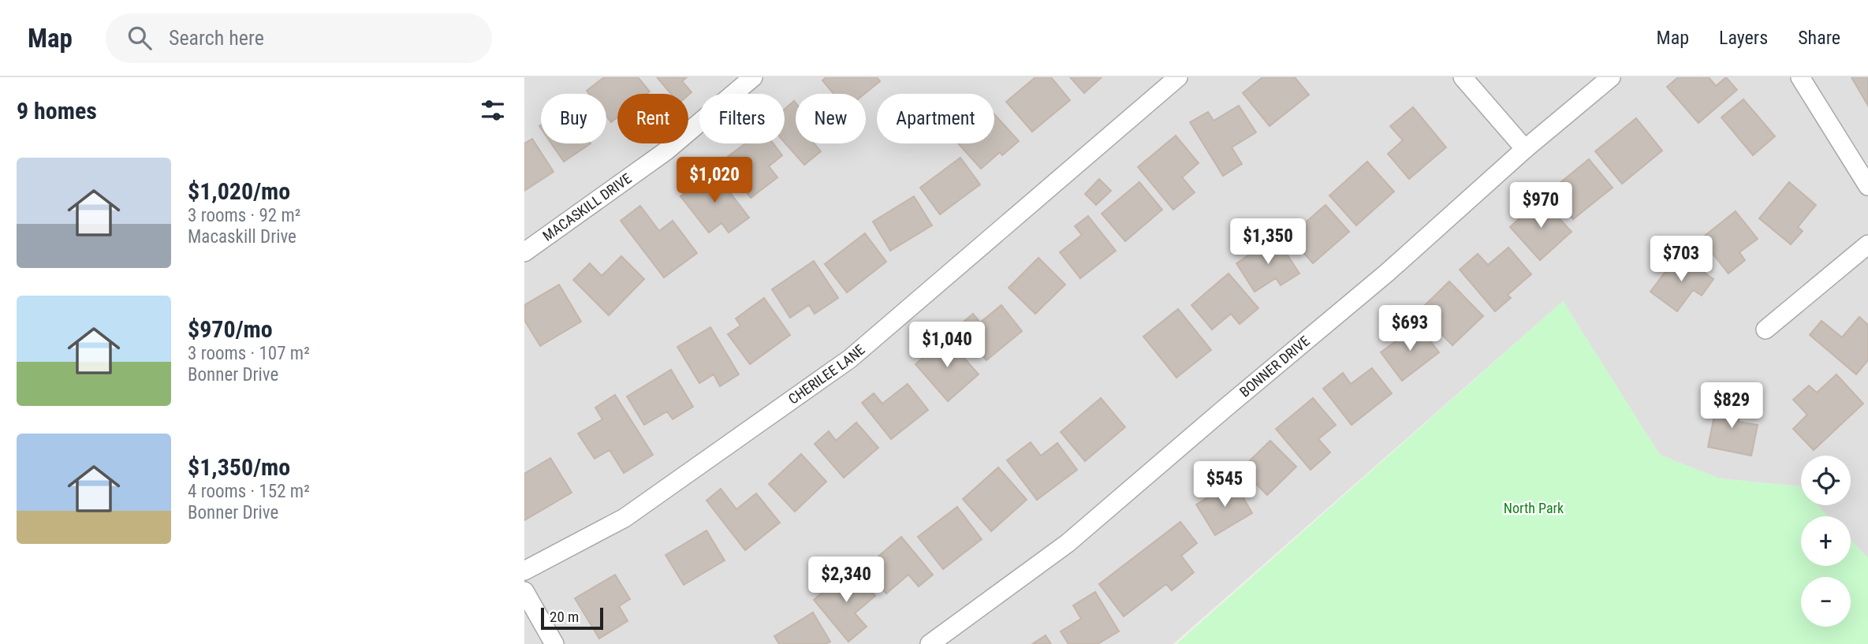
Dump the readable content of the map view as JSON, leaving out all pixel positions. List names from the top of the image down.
{
  "streets": {
    "street": ["MACASKILL DRIVE", "BONNER DRIVE", "CHERILEE LANE"]
  },
  "parks": ["North Park"],
  "scale_bar": "20 m",
  "page": {
    "header": "Map",
    "search": "Search here",
    "nav": ["Map", "Layers", "Share"],
    "heading": "9 homes",
    "chip": [
      "Buy",
      "Rent",
      "Filters",
      "New",
      "Apartment"
    ],
    "list": [
      {
        "name": "$1,020/mo",
        "note": "3 rooms · 92 m² · Macaskill Drive"
      },
      {
        "name": "$970/mo",
        "note": "3 rooms · 107 m² · Bonner Drive"
      },
      {
        "name": "$1,350/mo",
        "note": "4 rooms · 152 m² · Bonner Drive"
      }
    ],
    "price": [
      "$1,020",
      "$970",
      "$1,350",
      "$703",
      "$693",
      "$1,040",
      "$829",
      "$545",
      "$2,340"
    ],
    "map_buttons": ["+", "−"],
    "scale": "20 m"
  }
}
